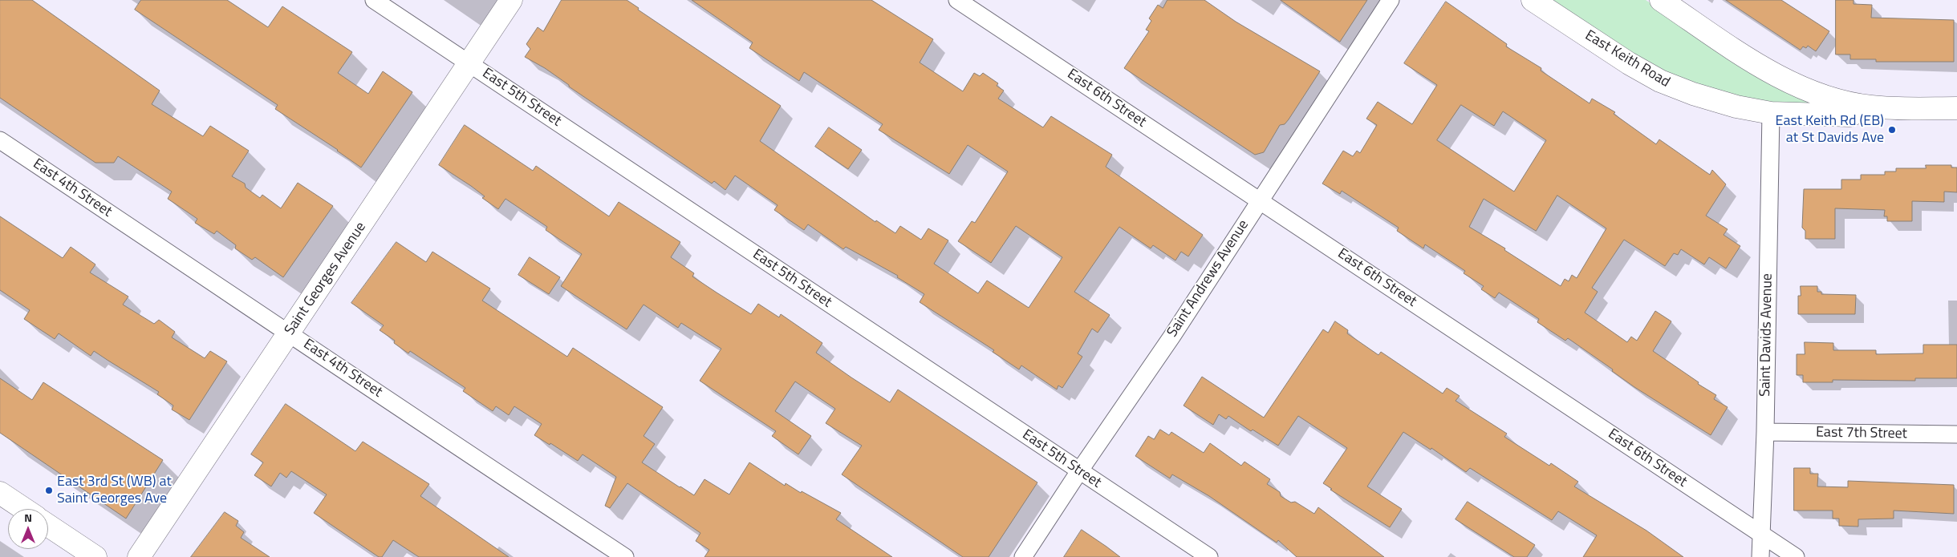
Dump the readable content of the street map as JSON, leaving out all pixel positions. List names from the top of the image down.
{
  "streets": {
    "street": [
      "East Keith Road",
      "East 5th Street",
      "East 6th Street",
      "East 4th Street",
      "Saint Georges Avenue",
      "Saint Andrews Avenue",
      "Saint Davids Avenue",
      "East 7th Street"
    ]
  },
  "crossings": [
    ["East Keith Road", "Saint Davids Avenue"],
    ["East 5th Street", "Saint Georges Avenue"],
    ["East 5th Street", "Saint Andrews Avenue"],
    ["East 6th Street", "Saint Andrews Avenue"],
    ["East 6th Street", "Saint Davids Avenue"],
    ["East 4th Street", "Saint Georges Avenue"],
    ["Saint Davids Avenue", "East 7th Street"]
  ],
  "places": ["East Keith Rd (EB) at St Davids Ave", "East 3rd St (WB) at Saint Georges Ave"],
  "north": "top"
}
